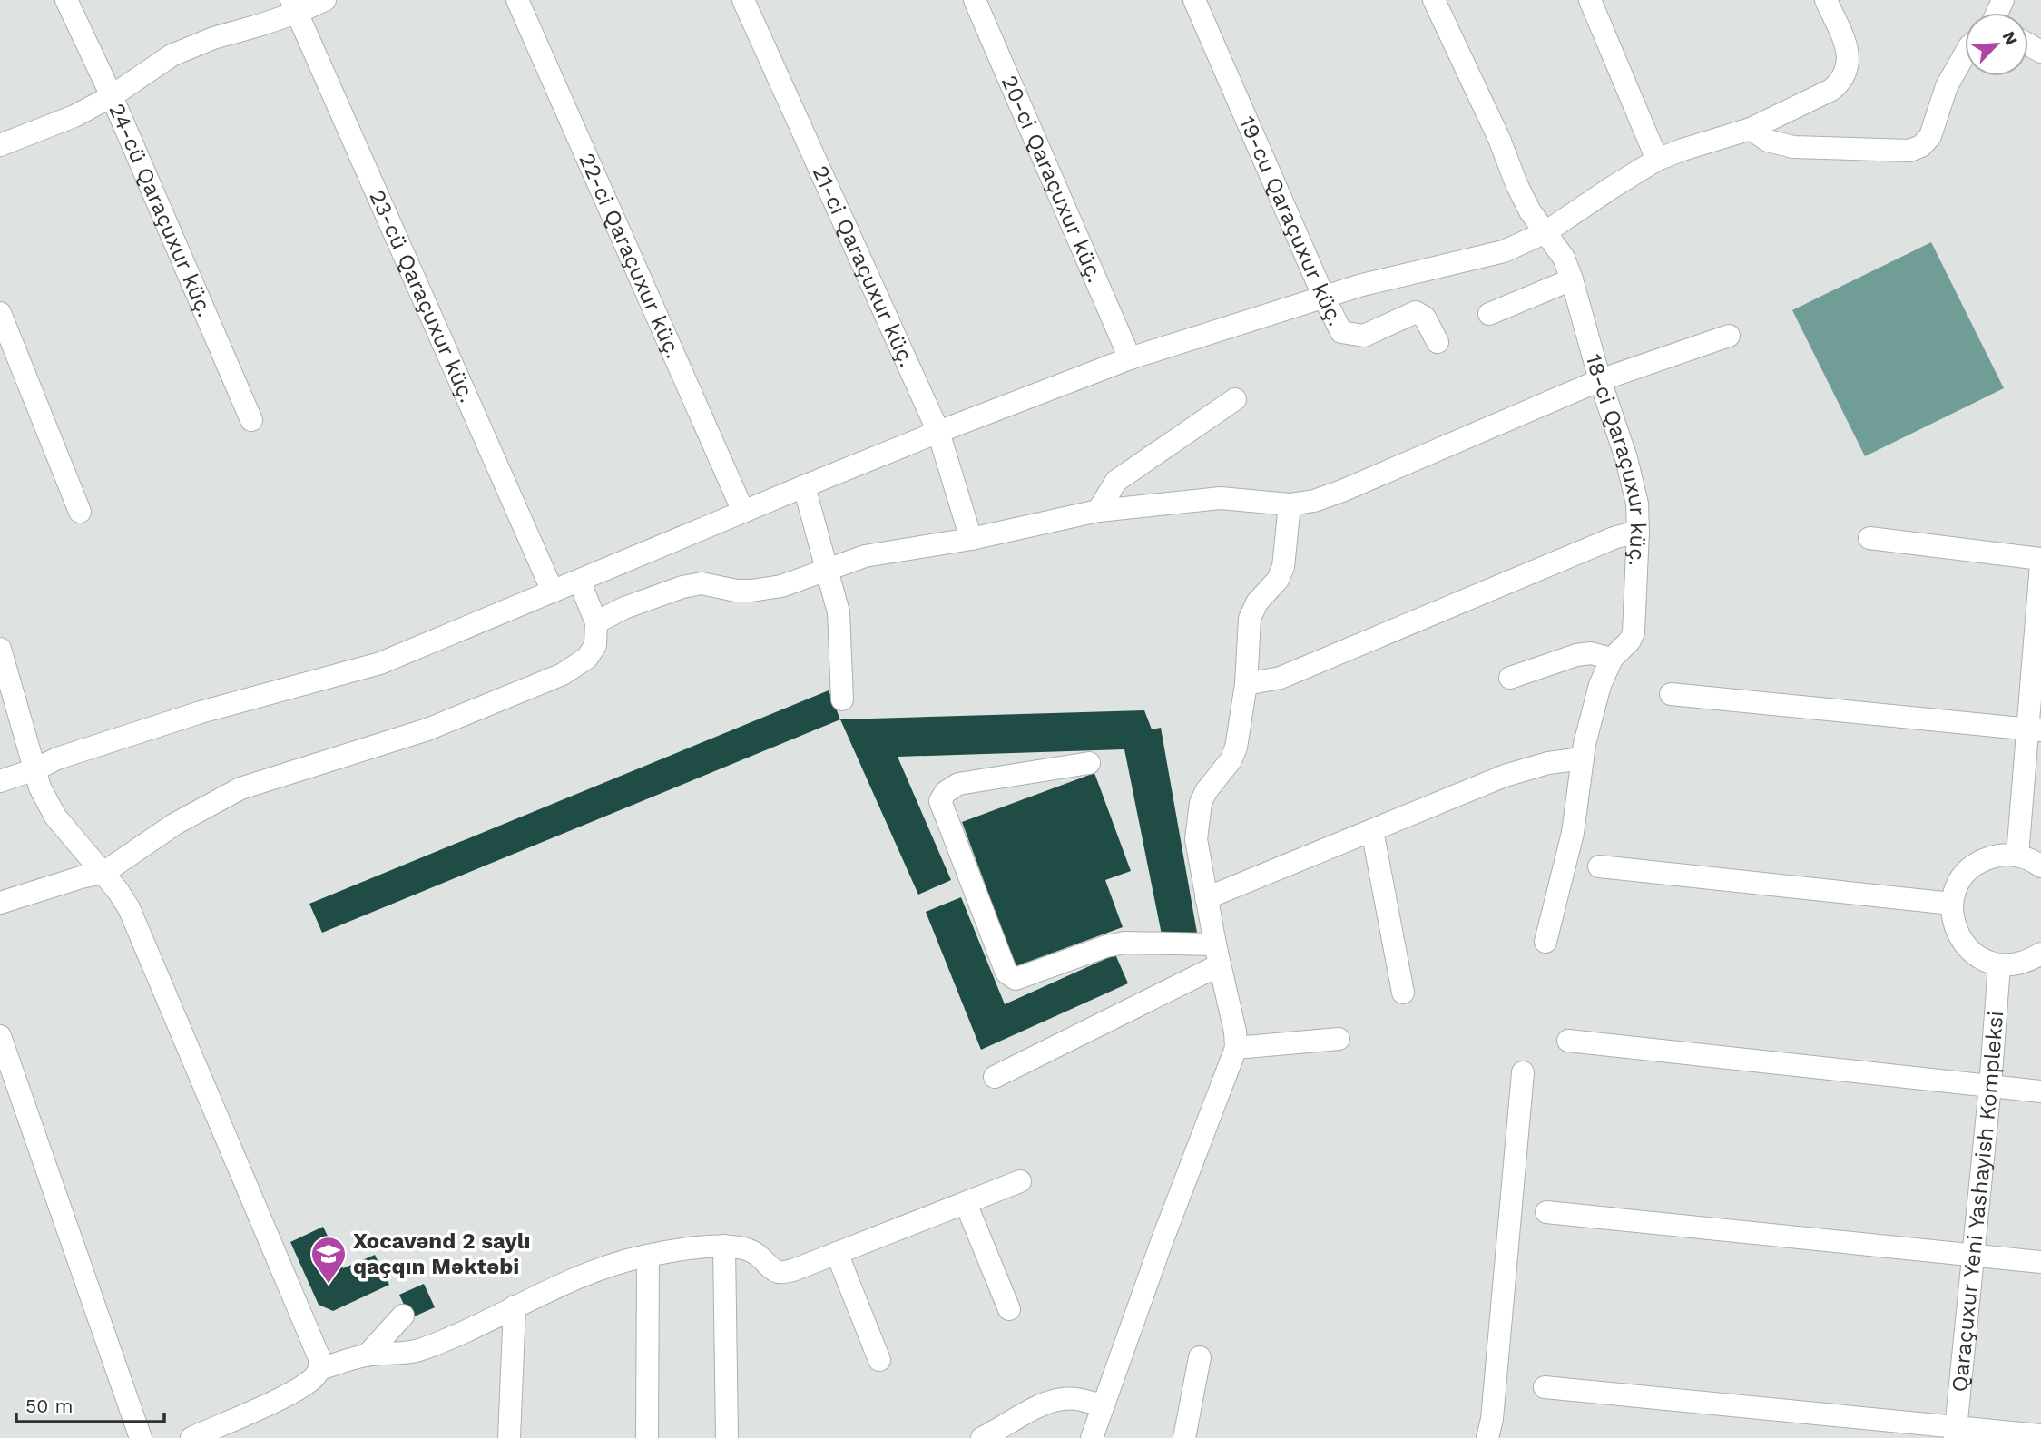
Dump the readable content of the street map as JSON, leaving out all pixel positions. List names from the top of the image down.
{
  "streets": {
    "street": [
      "20-ci Qaraçuxur küç.",
      "24-cü Qaraçuxur küç.",
      "19-cu Qaraçuxur küç.",
      "22-ci Qaraçuxur küç.",
      "21-ci Qaraçuxur küç.",
      "23-cü Qaraçuxur küç.",
      "18-ci Qaraçuxur küç.",
      "Qaraçuxur Yeni Yashayish Kompleksi"
    ]
  },
  "places": {
    "school or university": ["Xocavənd 2 saylı qaçqın Məktəbi"]
  },
  "scale_bar": "50 m",
  "north": "top right"
}
